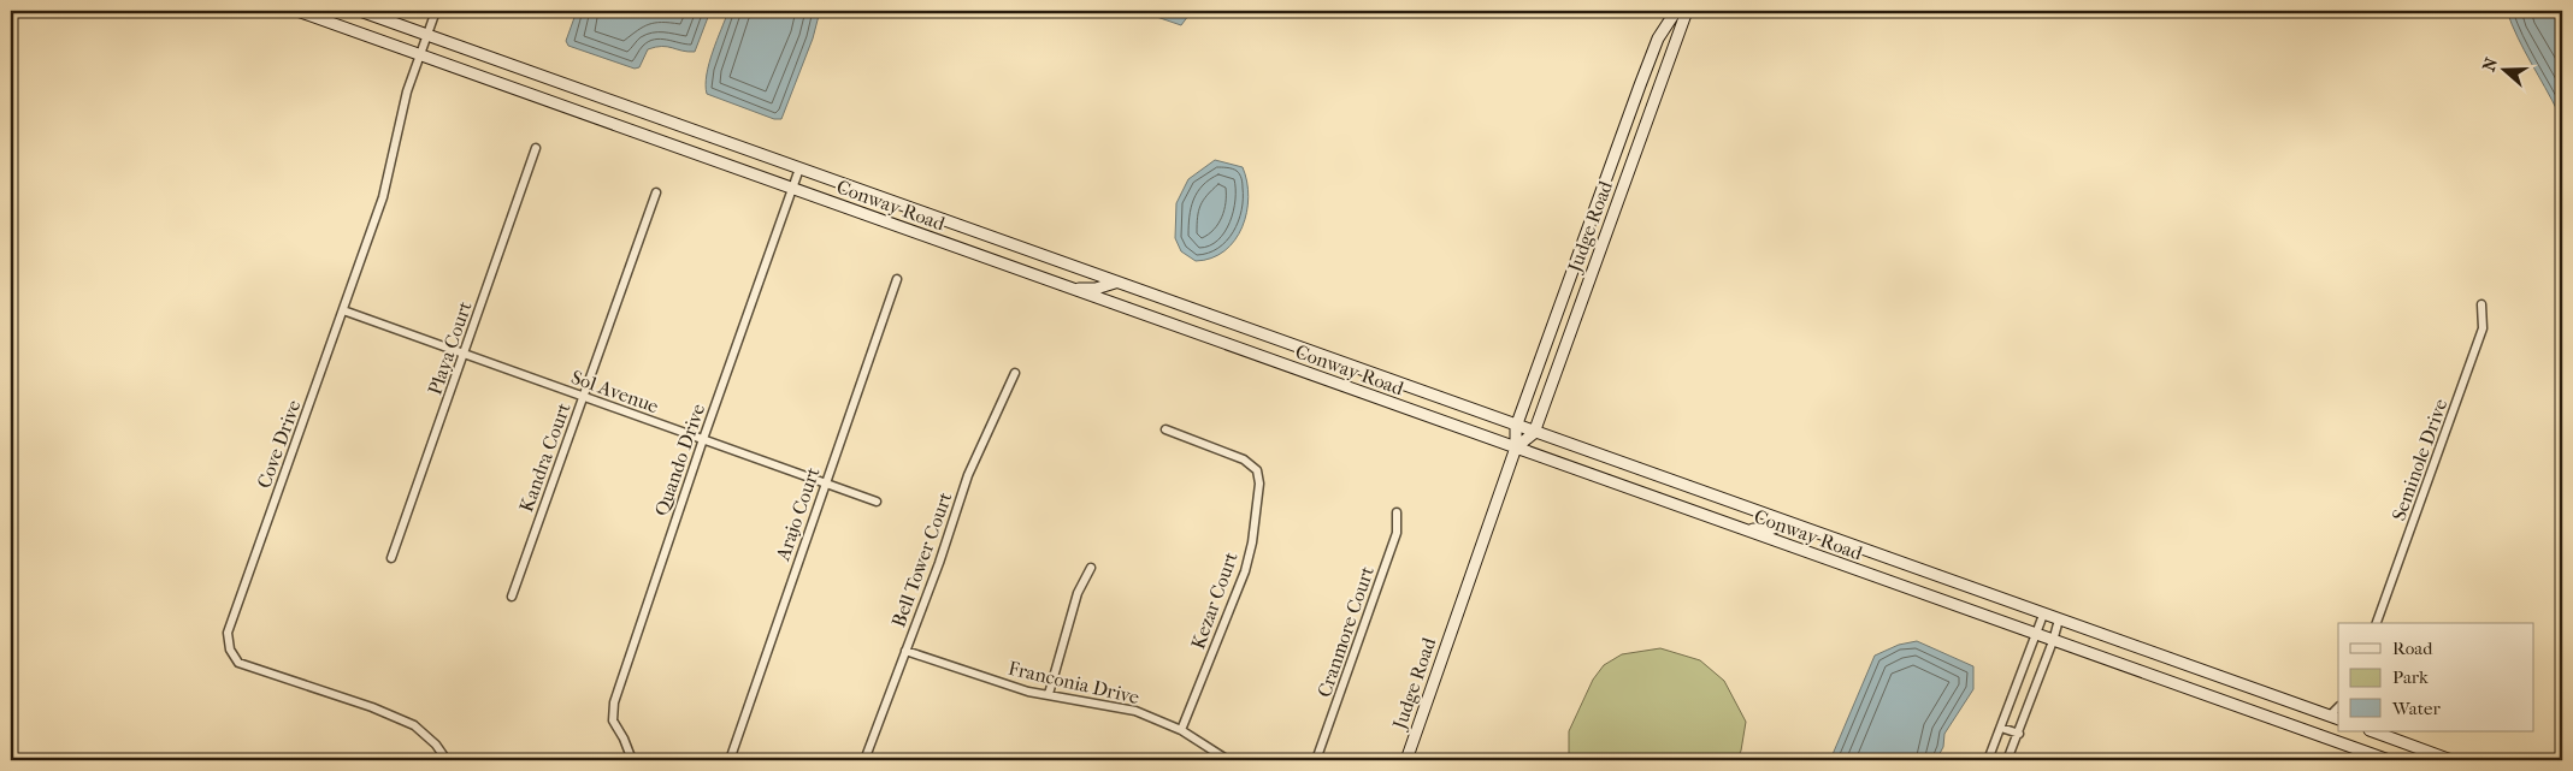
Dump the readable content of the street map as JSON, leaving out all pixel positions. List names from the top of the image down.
{
  "streets": {
    "main road": ["Conway Road", "Judge Road"],
    "street": [
      "Playa Court",
      "Sol Avenue",
      "Cove Drive",
      "Kandra Court",
      "Quando Drive",
      "Seminole Drive",
      "Arajo Court",
      "Bell Tower Court",
      "Kezar Court",
      "Cranmore Court",
      "Franconia Drive"
    ]
  },
  "crossings": [
    ["Conway Road", "Judge Road"],
    ["Conway Road", "Cove Drive"],
    ["Conway Road", "Quando Drive"],
    ["Playa Court", "Sol Avenue"],
    ["Sol Avenue", "Cove Drive"],
    ["Sol Avenue", "Kandra Court"],
    ["Sol Avenue", "Quando Drive"],
    ["Sol Avenue", "Arajo Court"],
    ["Bell Tower Court", "Franconia Drive"],
    ["Kezar Court", "Franconia Drive"]
  ],
  "legend": ["Road", "Park", "Water"],
  "north": "left"
}
